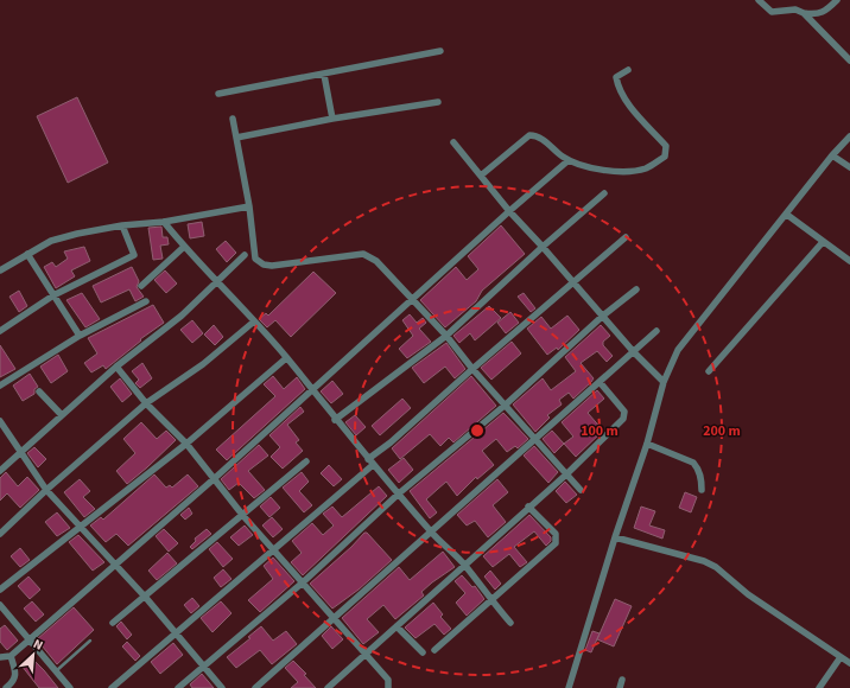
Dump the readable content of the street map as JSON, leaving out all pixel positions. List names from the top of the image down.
{
  "north": "top right",
  "rings": ["100 m", "200 m"]
}
